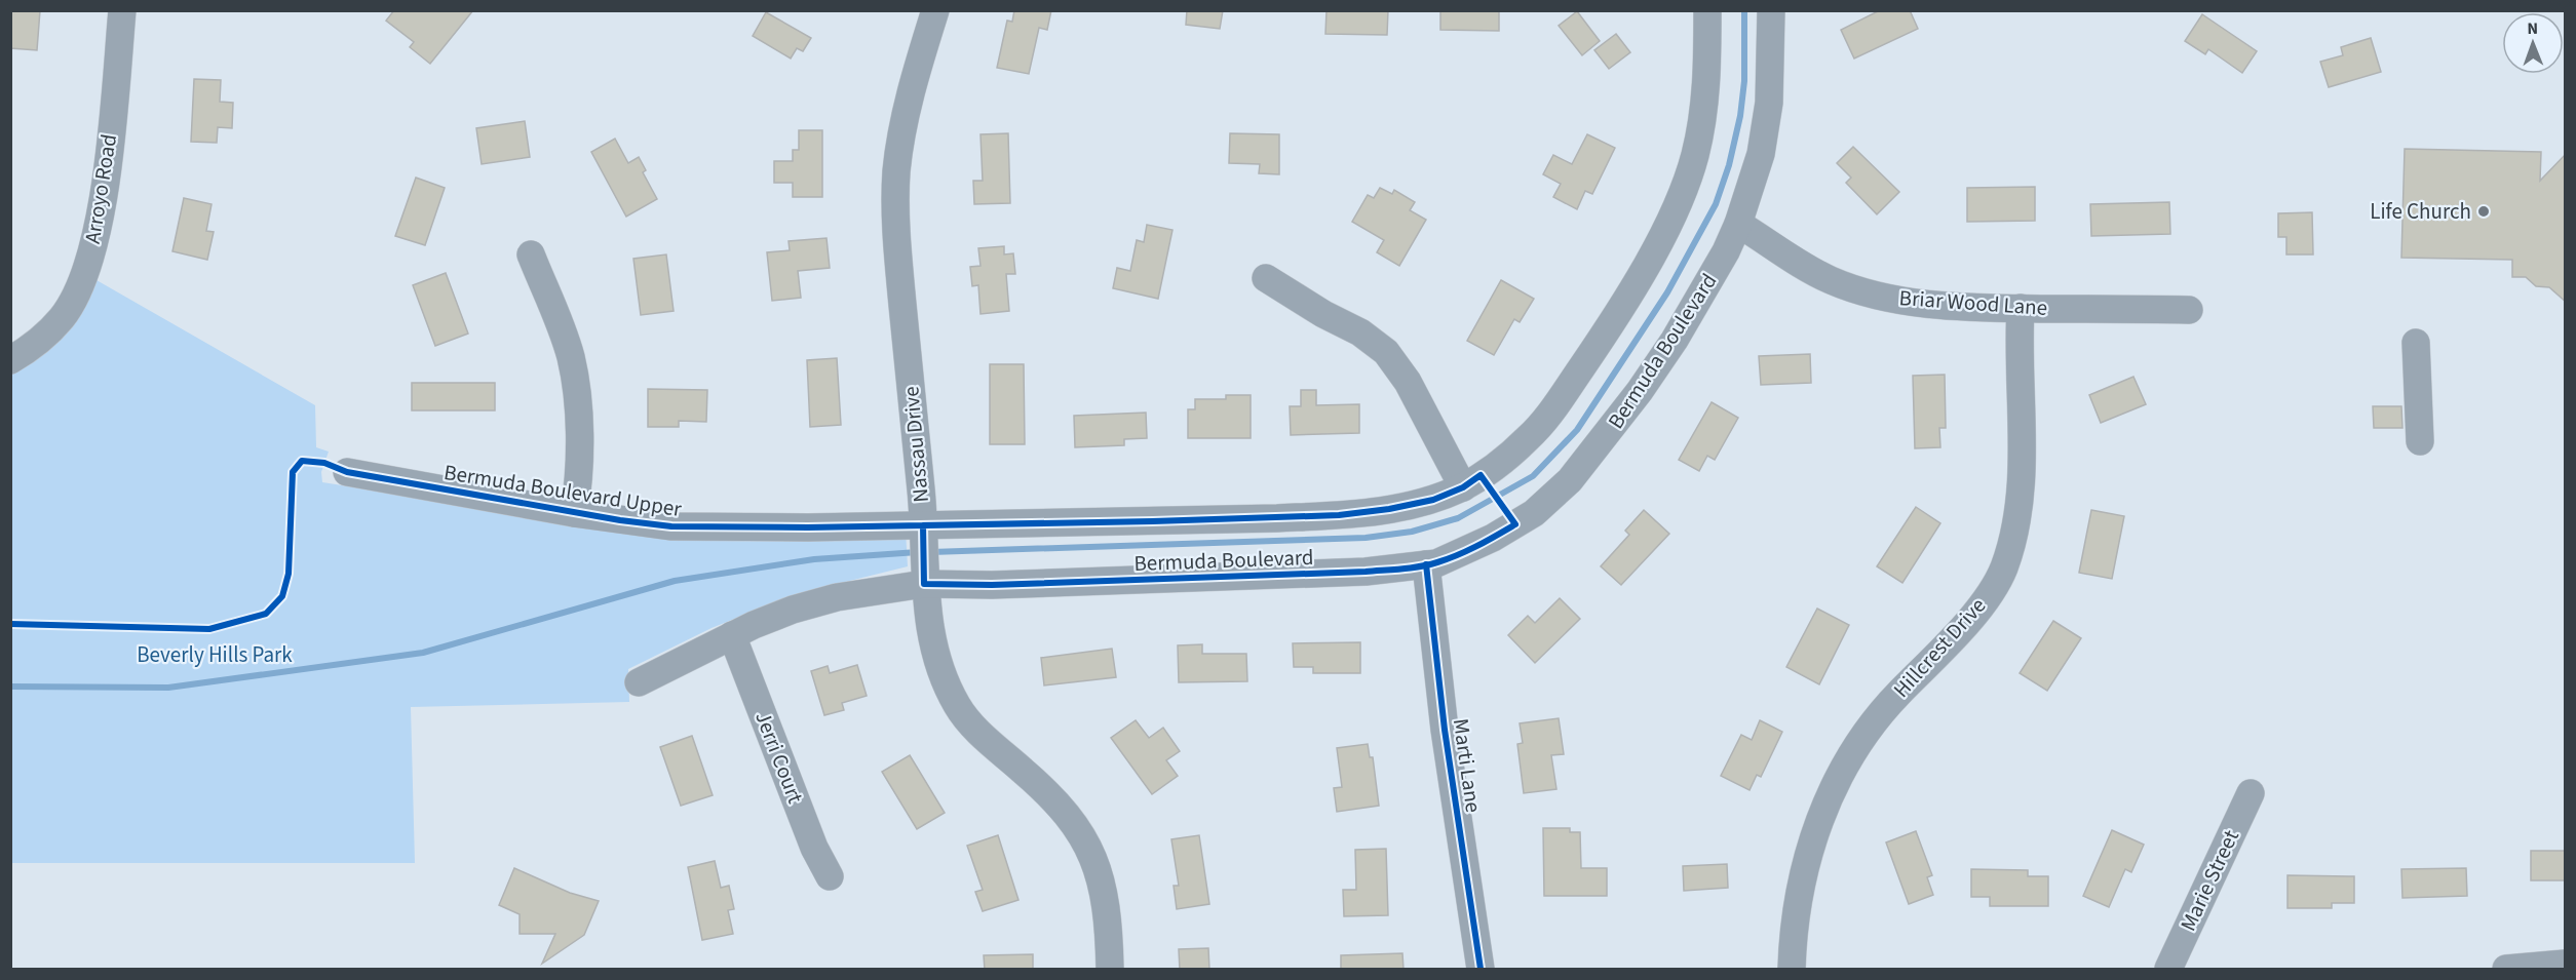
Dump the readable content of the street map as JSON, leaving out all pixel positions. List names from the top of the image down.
{
  "streets": {
    "street": [
      "Arroyo Road",
      "Briar Wood Lane",
      "Bermuda Boulevard",
      "Nassau Drive",
      "Bermuda Boulevard Upper",
      "Hillcrest Drive",
      "Jerri Court",
      "Marti Lane",
      "Marie Street"
    ]
  },
  "crossings": [
    ["Briar Wood Lane", "Bermuda Boulevard"],
    ["Briar Wood Lane", "Hillcrest Drive"],
    ["Bermuda Boulevard", "Nassau Drive"],
    ["Bermuda Boulevard", "Bermuda Boulevard Upper"],
    ["Bermuda Boulevard", "Jerri Court"],
    ["Bermuda Boulevard", "Marti Lane"],
    ["Nassau Drive", "Bermuda Boulevard Upper"]
  ],
  "parks": ["Beverly Hills Park"],
  "places": ["Life Church"],
  "north": "top"
}
